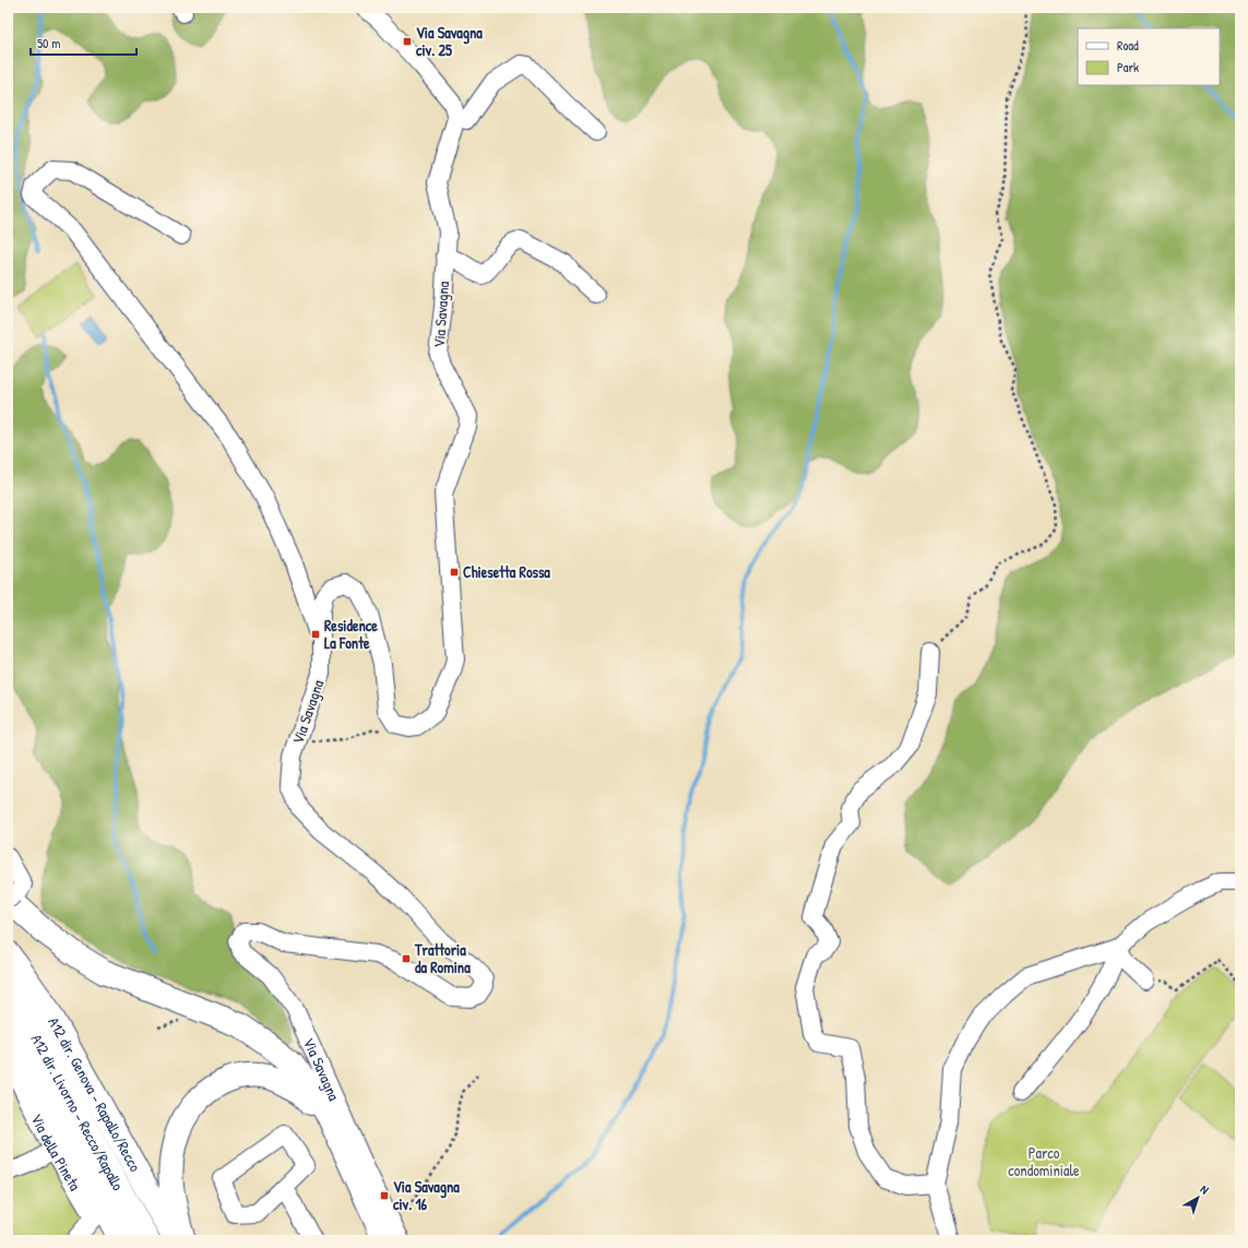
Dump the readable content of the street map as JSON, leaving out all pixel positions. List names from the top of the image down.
{
  "streets": {
    "highway": ["A12 dir. Genova - Rapallo/Recco", "A12 dir. Livorno - Recco/Rapallo"],
    "street": ["Via Savagna", "Via della Pineta"]
  },
  "parks": ["Parco condominiale"],
  "places": {
    "transit": [
      "Via Savagna civ. 25",
      "Chiesetta Rossa",
      "Residence La Fonte",
      "Trattoria da Romina",
      "Via Savagna civ. 16"
    ]
  },
  "legend": ["Road", "Park"],
  "scale_bar": "50 m",
  "north": "top right"
}
